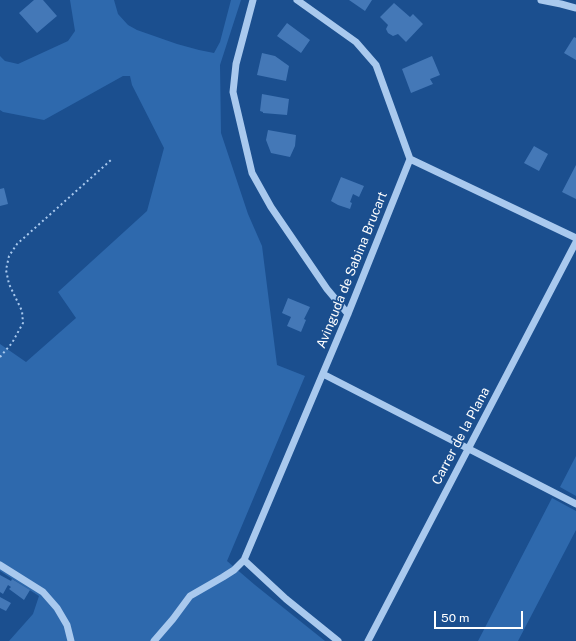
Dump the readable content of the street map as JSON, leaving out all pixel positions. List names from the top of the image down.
{
  "streets": {
    "street": ["Avinguda de Sabina Brucart", "Carrer de la Plana"]
  },
  "scale_bar": "50 m"
}
